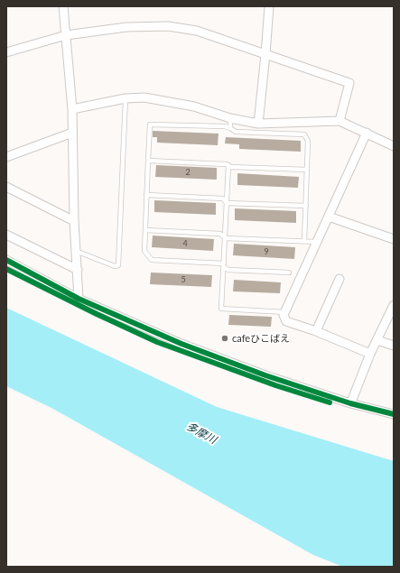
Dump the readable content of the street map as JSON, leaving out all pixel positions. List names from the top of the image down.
{
  "water": ["多摩川"],
  "places": ["cafeひこばえ"],
  "house_numbers": [
    "2",
    "4",
    "9",
    "5"
  ]
}
